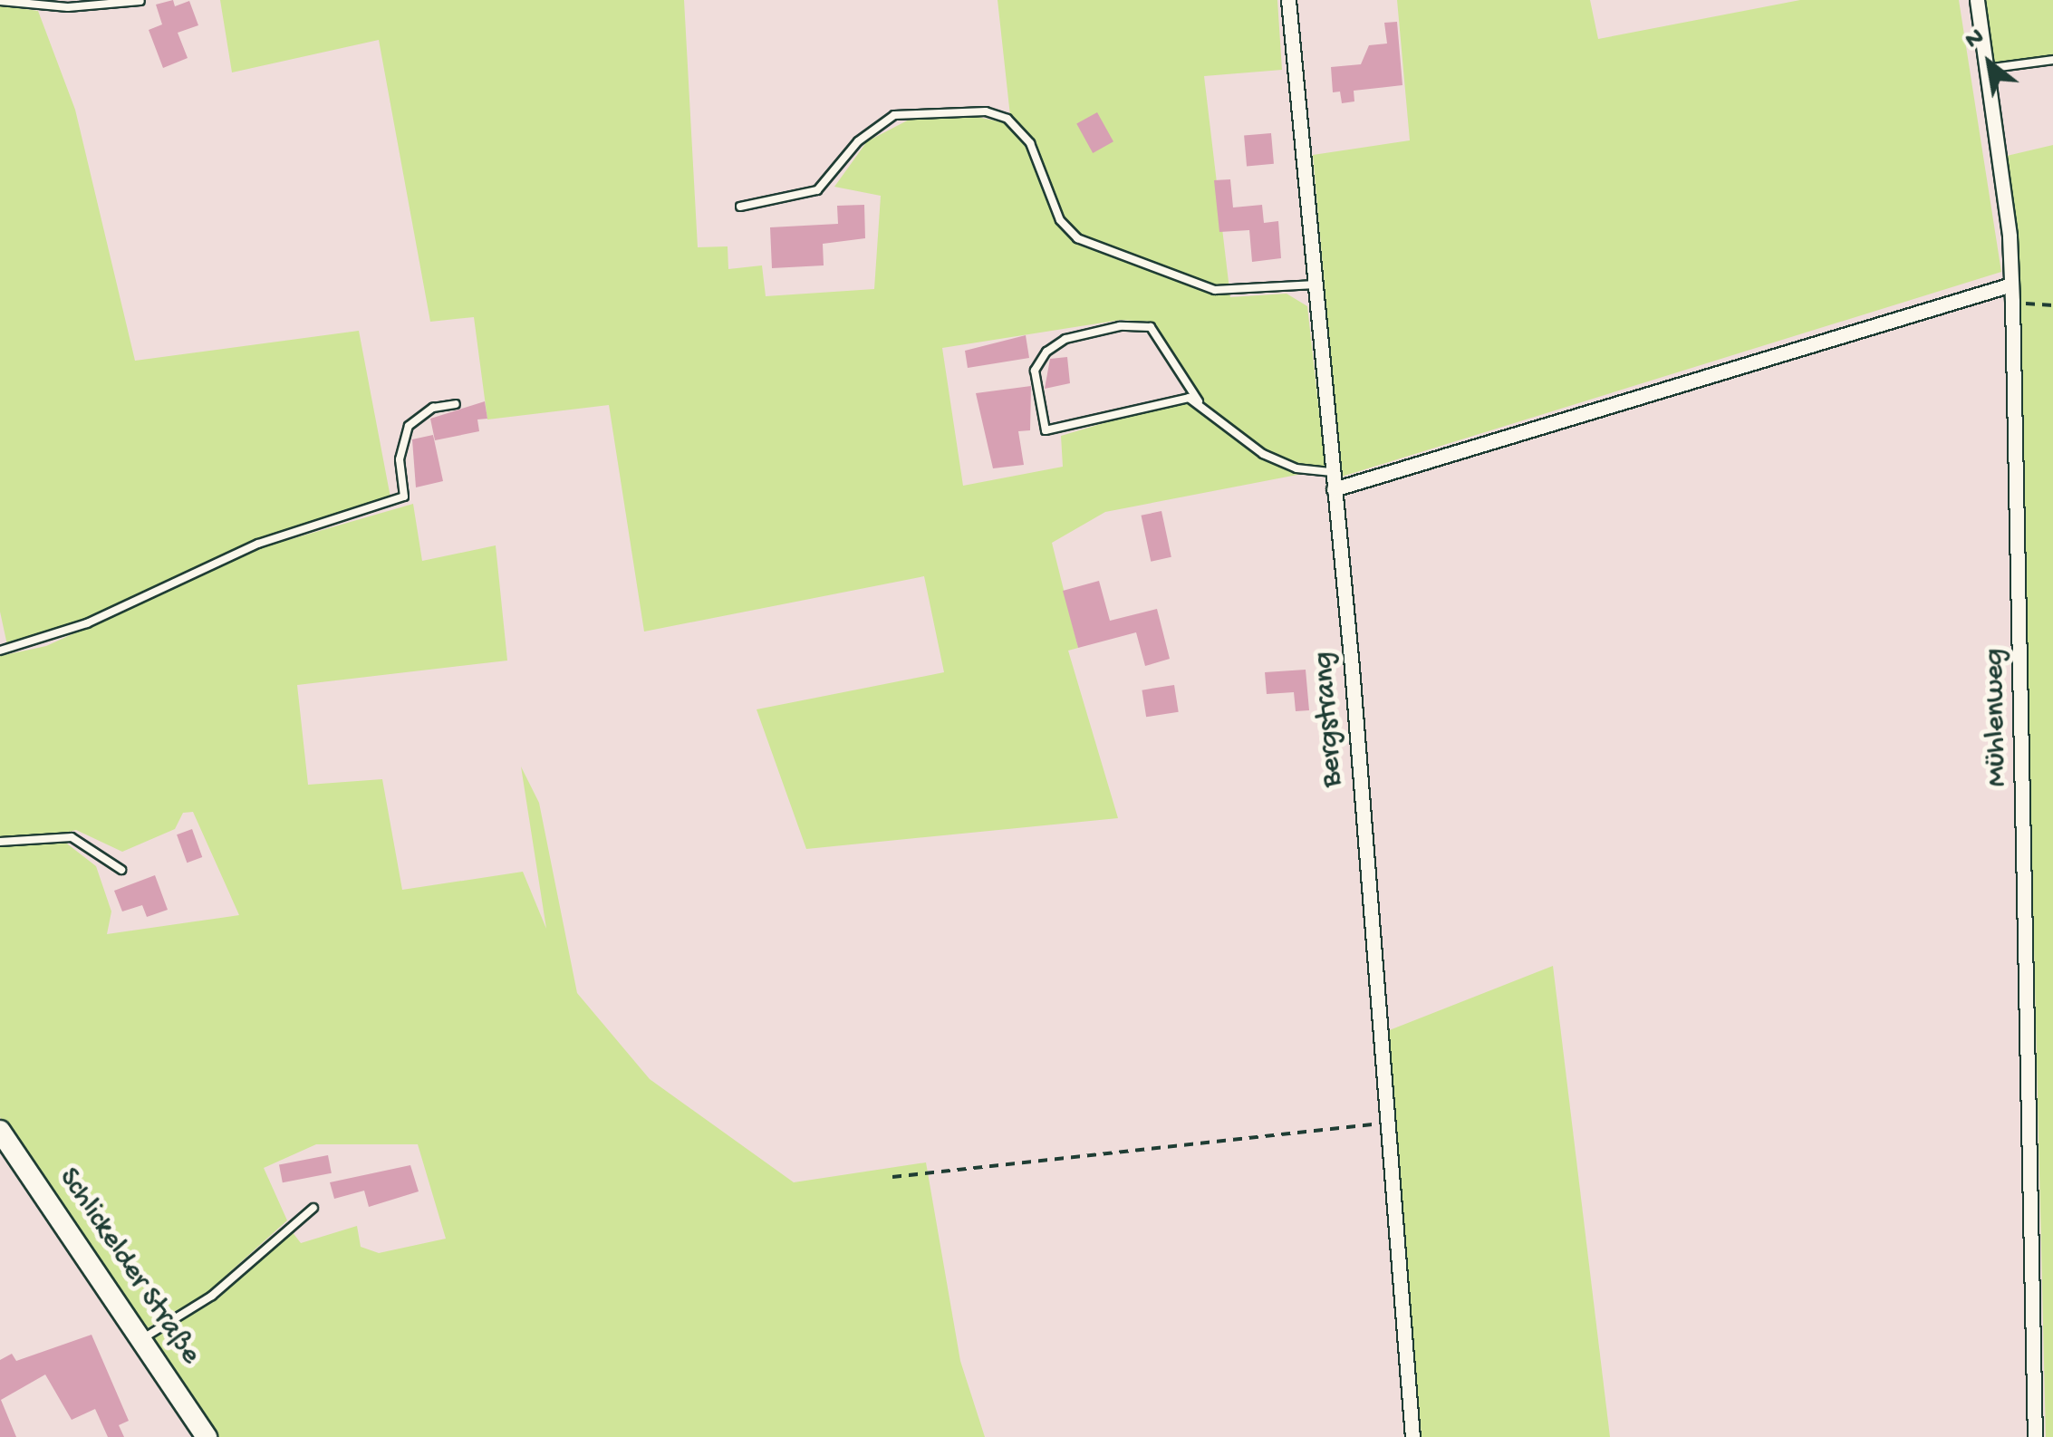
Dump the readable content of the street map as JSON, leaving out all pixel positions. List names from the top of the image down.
{
  "streets": {
    "main road": ["Schlickelder Straße"],
    "street": ["Mühlenweg", "Bergstrang"]
  },
  "north": "top left"
}
